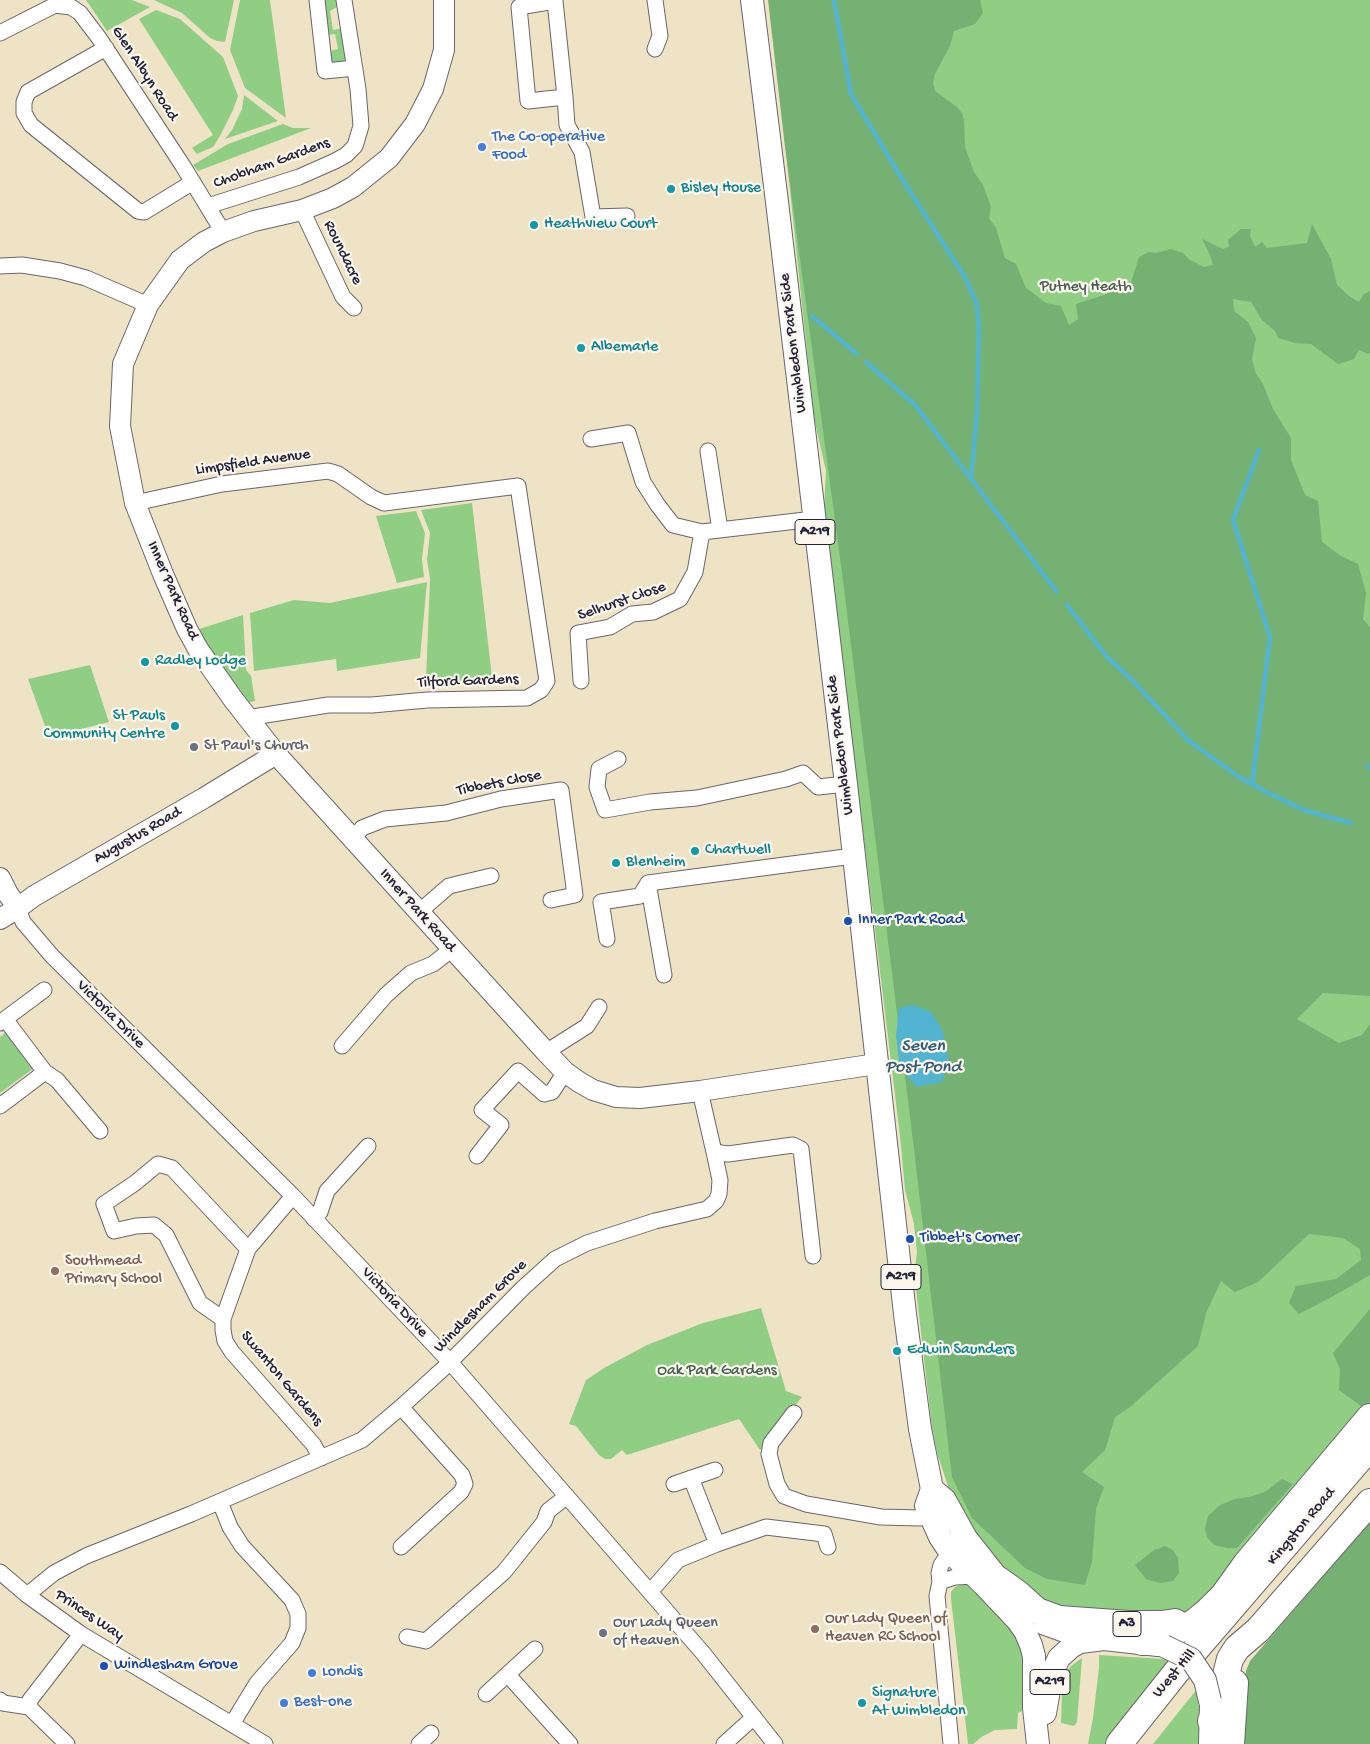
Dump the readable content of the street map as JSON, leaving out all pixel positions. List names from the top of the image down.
{
  "streets": {
    "highway": ["Kingston Road", "A3", "West Hill"],
    "main road": ["Wimbledon Park Side", "A219"],
    "street": [
      "Glen Albyn Road",
      "Chobham Gardens",
      "Roundacre",
      "Limpsfield Avenue",
      "Inner Park Road",
      "Selhurst Close",
      "Tilford Gardens",
      "Tibbets Close",
      "Augustus Road",
      "Victoria Drive",
      "Windlesham Grove",
      "Swanton Gardens",
      "Princes Way"
    ]
  },
  "crossings": [
    ["Glen Albyn Road", "Chobham Gardens"],
    ["Glen Albyn Road", "Inner Park Road"],
    ["Roundacre", "Inner Park Road"],
    ["Wimbledon Park Side", "A219"],
    ["Wimbledon Park Side", "Inner Park Road"],
    ["Limpsfield Avenue", "Inner Park Road"],
    ["Limpsfield Avenue", "Tilford Gardens"],
    ["A219", "A3"],
    ["Inner Park Road", "Tilford Gardens"],
    ["Inner Park Road", "Tibbets Close"],
    ["Inner Park Road", "Augustus Road"],
    ["Inner Park Road", "Windlesham Grove"],
    ["Augustus Road", "Victoria Drive"],
    ["Victoria Drive", "Windlesham Grove"],
    ["Victoria Drive", "Swanton Gardens"],
    ["Windlesham Grove", "Swanton Gardens"],
    ["Windlesham Grove", "Princes Way"],
    ["Kingston Road", "West Hill"]
  ],
  "water": ["Seven Post Pond"],
  "parks": ["Putney Heath", "Oak Park Gardens"],
  "places": [
    "The Co-operative Food",
    "Bisley House",
    "Heathview Court",
    "Albemarle",
    "Radley Lodge",
    "St Pauls Community Centre",
    "St Paul's Church",
    "Chartwell",
    "Blenheim",
    "Inner Park Road",
    "Tibbet's Corner",
    "Southmead Primary School",
    "Edwin Saunders",
    "Our Lady Queen of Heaven RC School",
    "Our Lady Queen of Heaven",
    "Windlesham Grove",
    "Londis",
    "Best-one",
    "Signature At Wimbledon"
  ]
}
